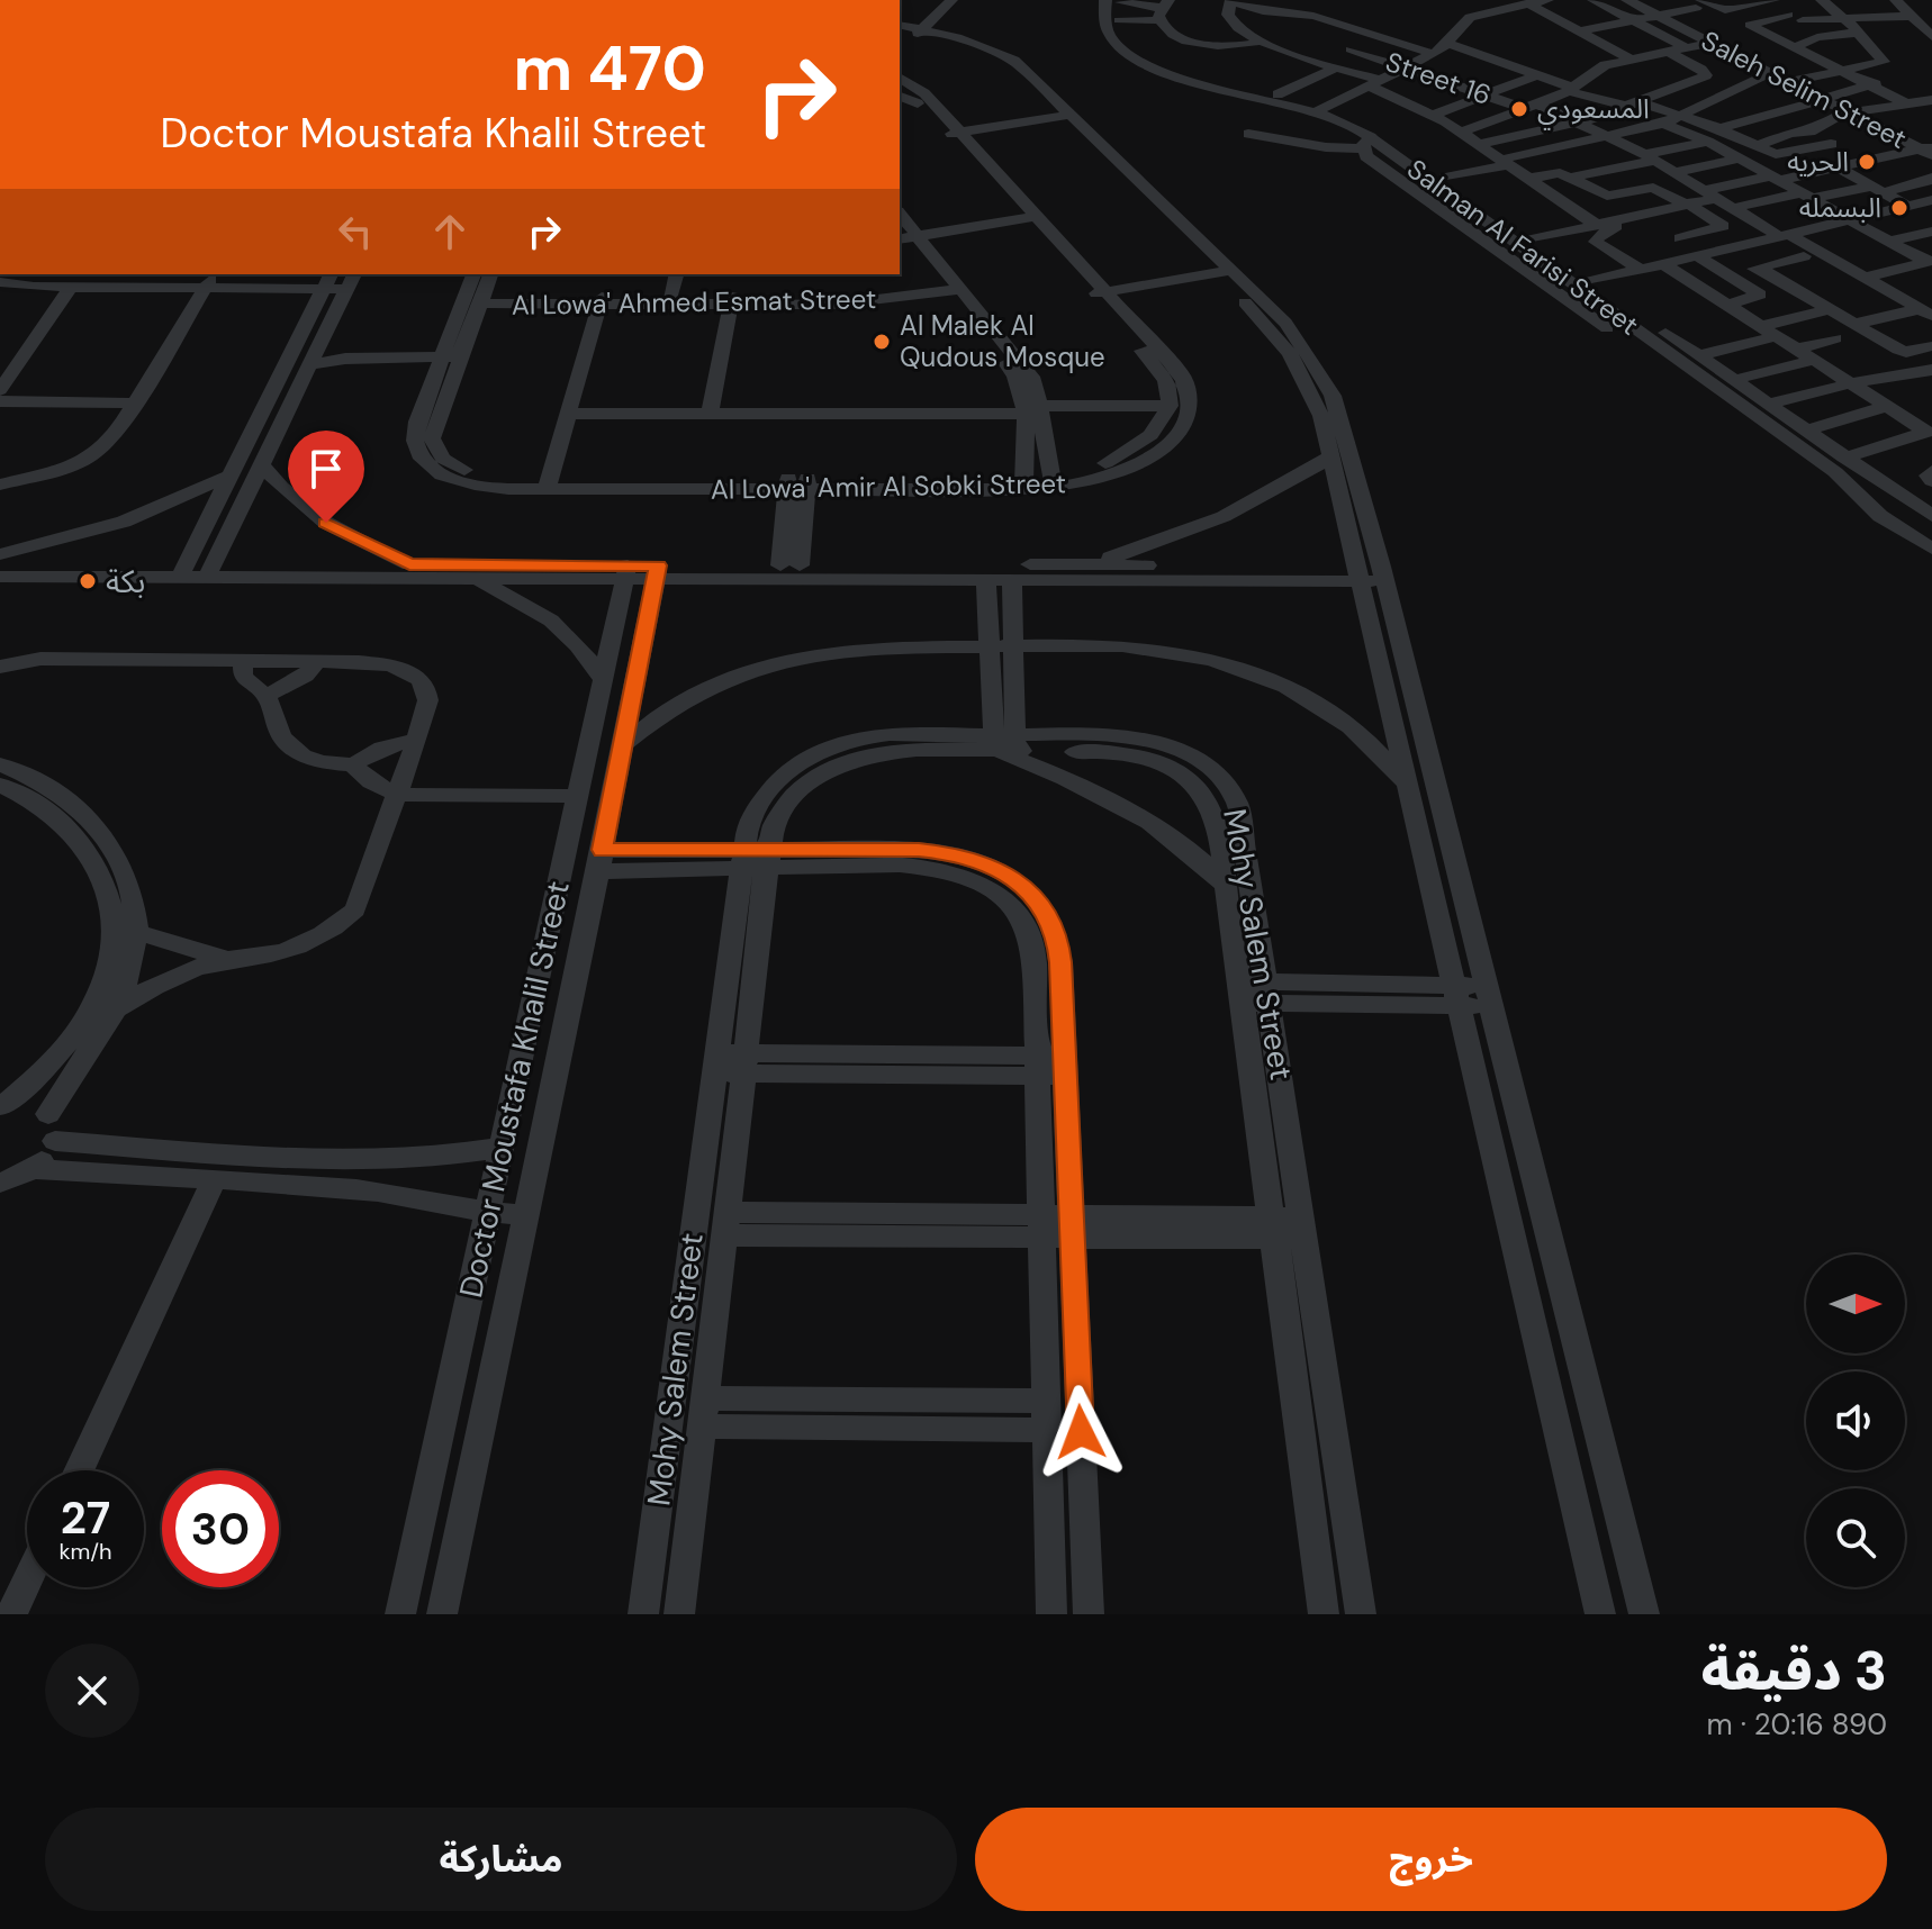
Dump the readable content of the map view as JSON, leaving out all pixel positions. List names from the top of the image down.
{
  "streets": {
    "street": [
      "Street 16",
      "Saleh Selim Street",
      "Salman Al Farisi Street",
      "Al Lowa' Ahmed Esmat Street",
      "Al Lowa' Amir Al Sobki Street",
      "Mohy Salem Street",
      "Doctor Moustafa Khalil Street"
    ]
  },
  "crossings": [
    ["Al Lowa' Ahmed Esmat Street", "Al Lowa' Amir Al Sobki Street"]
  ],
  "places": [
    "المسعودي",
    "الحريه",
    "البسمله",
    "Al Malek Al Qudous Mosque",
    "بكة"
  ],
  "north": "right",
  "page": {
    "turn": ["470 m", "Doctor Moustafa Khalil Street"],
    "speed": "27 km/h",
    "limit": "30",
    "heading": ["3 دقيقة", "890 m · 20:16"],
    "buttons": ["خروج", "مشاركة"]
  }
}
